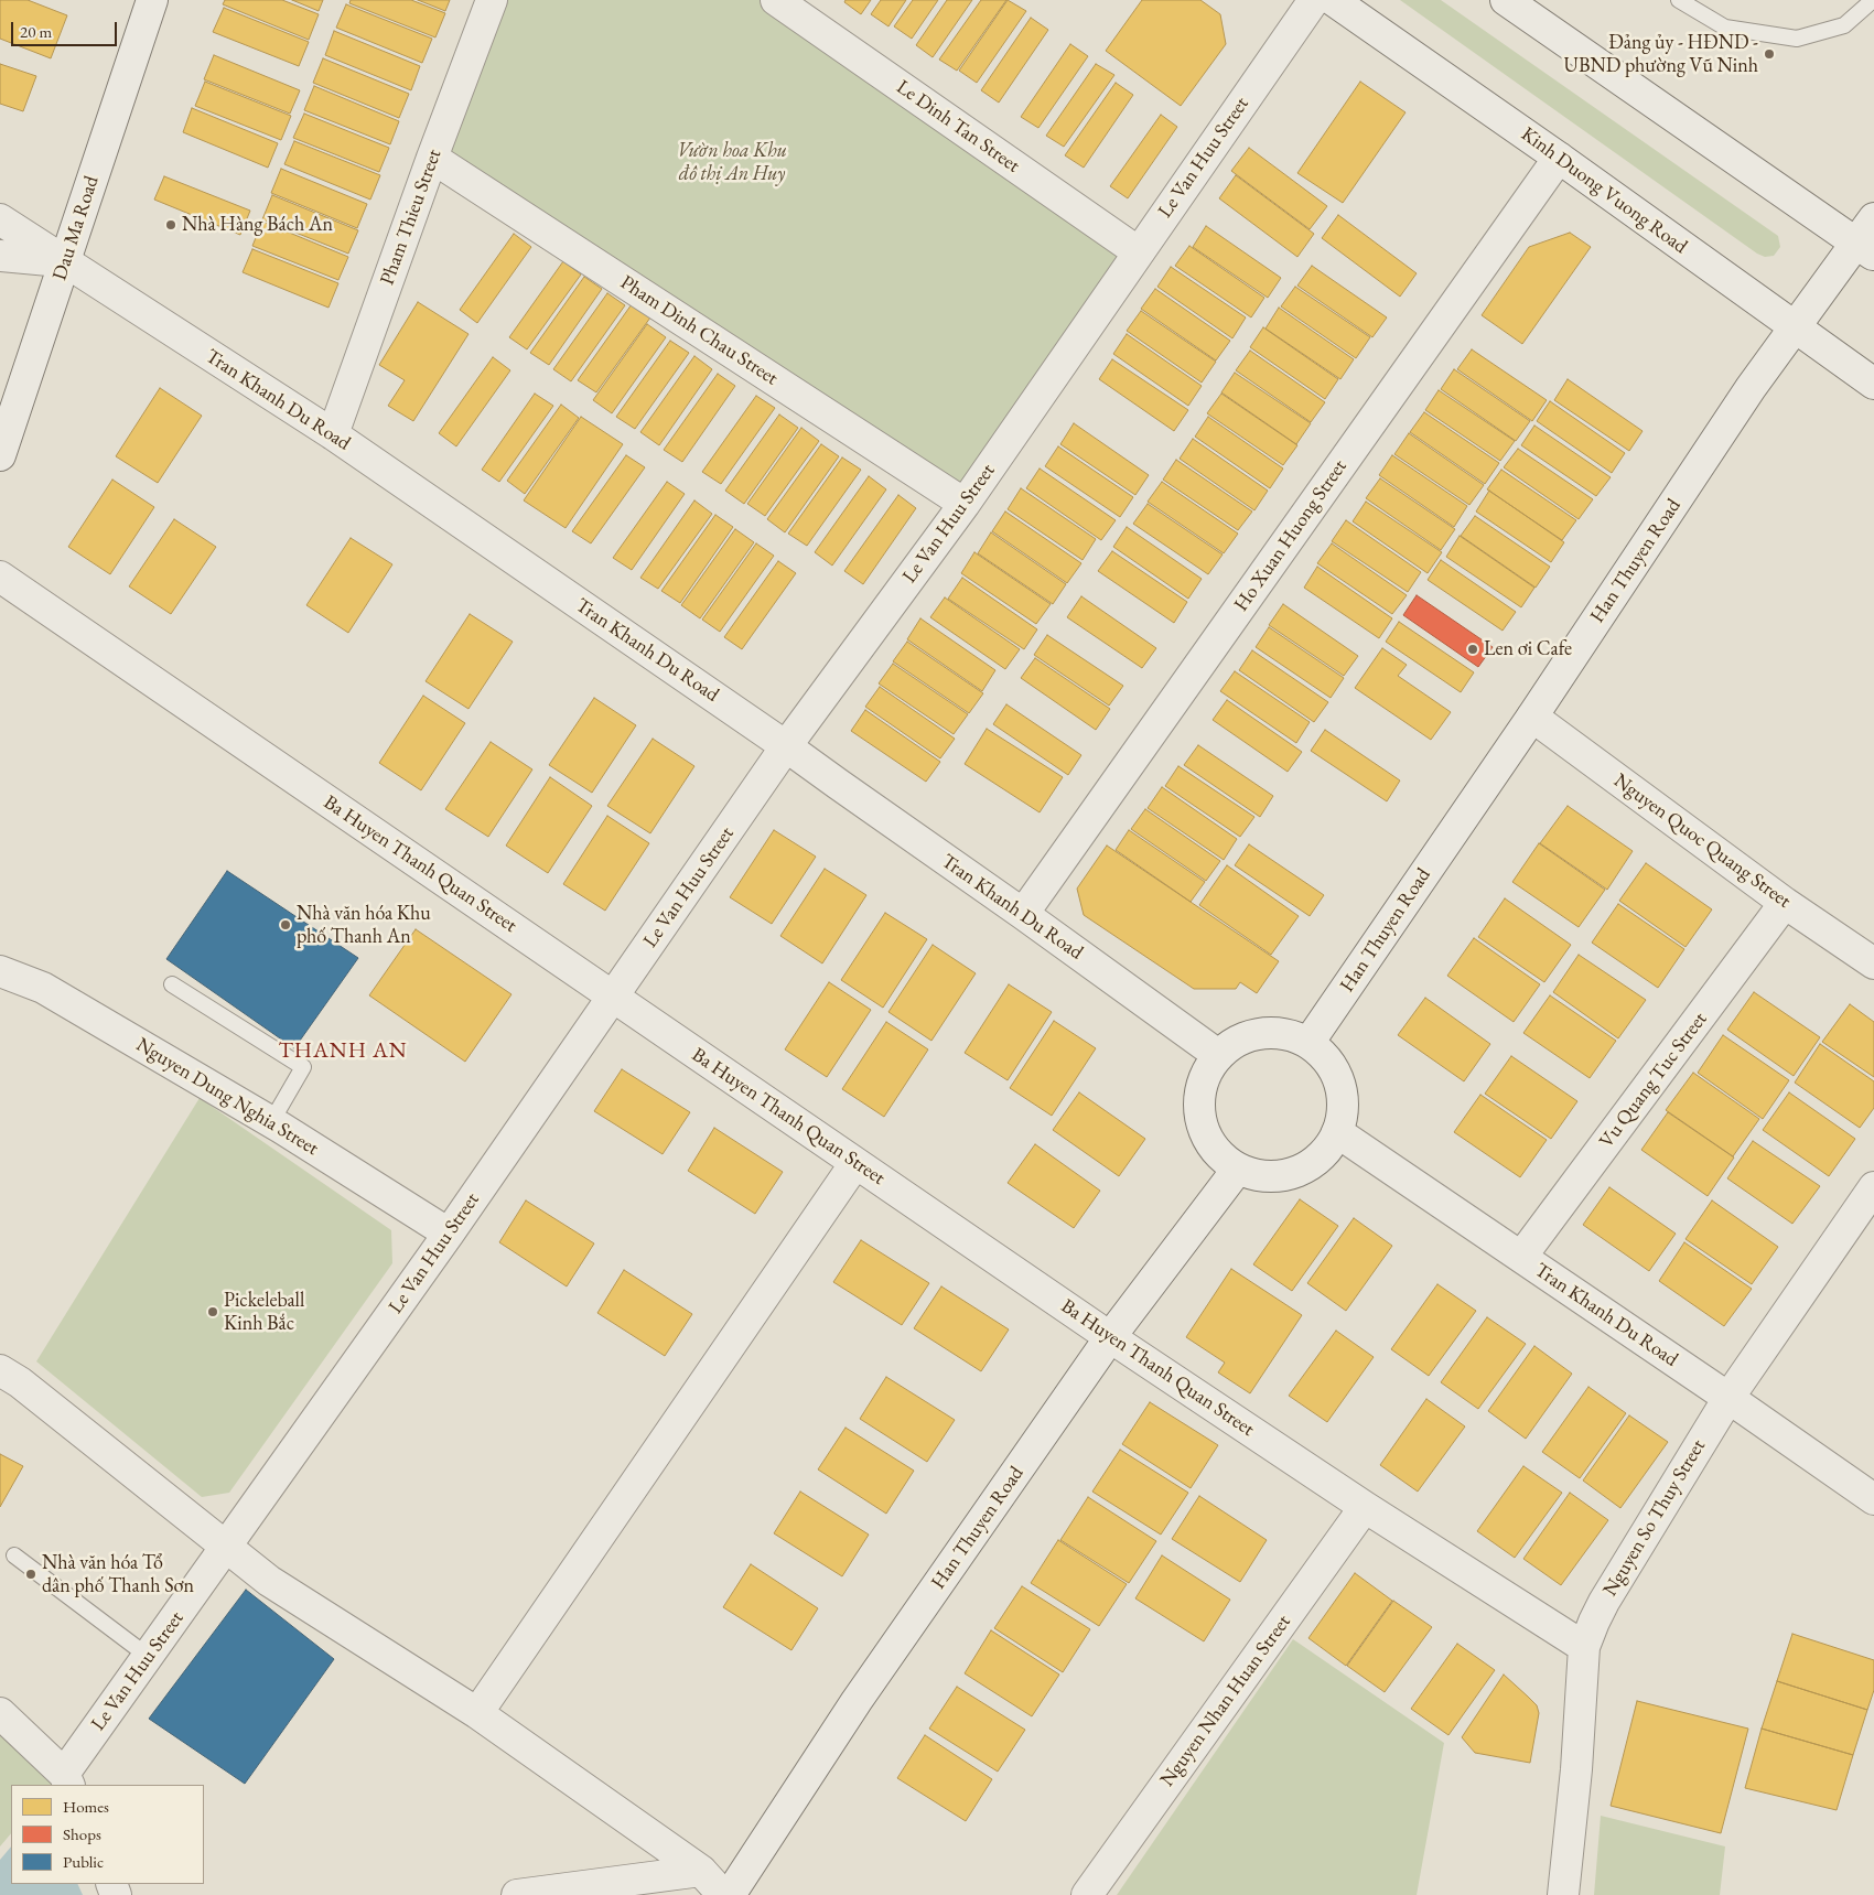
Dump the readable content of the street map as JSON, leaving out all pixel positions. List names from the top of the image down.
{
  "streets": {
    "street": [
      "Le Dinh Tan Street",
      "Le Van Huu Street",
      "Kinh Duong Vuong Road",
      "Pham Thieu Street",
      "Dau Ma Road",
      "Pham Dinh Chau Street",
      "Tran Khanh Du Road",
      "Ho Xuan Huong Street",
      "Han Thuyen Road",
      "Nguyen Quoc Quang Street",
      "Ba Huyen Thanh Quan Street",
      "Vu Quang Tuc Street",
      "Nguyen Dung Nghia Street",
      "Nguyen So Thuy Street",
      "Nguyen Nhan Huan Street"
    ]
  },
  "crossings": [
    ["Le Dinh Tan Street", "Le Van Huu Street"],
    ["Le Van Huu Street", "Pham Dinh Chau Street"],
    ["Le Van Huu Street", "Tran Khanh Du Road"],
    ["Le Van Huu Street", "Ba Huyen Thanh Quan Street"],
    ["Le Van Huu Street", "Nguyen Dung Nghia Street"],
    ["Kinh Duong Vuong Road", "Ho Xuan Huong Street"],
    ["Kinh Duong Vuong Road", "Han Thuyen Road"],
    ["Pham Thieu Street", "Pham Dinh Chau Street"],
    ["Pham Thieu Street", "Tran Khanh Du Road"],
    ["Dau Ma Road", "Tran Khanh Du Road"],
    ["Tran Khanh Du Road", "Ho Xuan Huong Street"],
    ["Tran Khanh Du Road", "Han Thuyen Road"],
    ["Tran Khanh Du Road", "Vu Quang Tuc Street"],
    ["Tran Khanh Du Road", "Nguyen So Thuy Street"],
    ["Han Thuyen Road", "Nguyen Quoc Quang Street"],
    ["Han Thuyen Road", "Ba Huyen Thanh Quan Street"],
    ["Nguyen Quoc Quang Street", "Vu Quang Tuc Street"],
    ["Ba Huyen Thanh Quan Street", "Nguyen So Thuy Street"],
    ["Ba Huyen Thanh Quan Street", "Nguyen Nhan Huan Street"]
  ],
  "districts": ["THANH AN"],
  "parks": ["Vườn hoa Khu đô thị An Huy"],
  "places": [
    "Đảng ủy - HĐND - UBND phường Vũ Ninh",
    "Nhà Hàng Bách An",
    "Len ơi Cafe",
    "Nhà văn hóa Khu phố Thanh An",
    "Pickeleball Kinh Bắc",
    "Nhà văn hóa Tổ dân phố Thanh Sơn"
  ],
  "legend": ["Homes", "Shops", "Public"],
  "scale_bar": "20 m"
}
